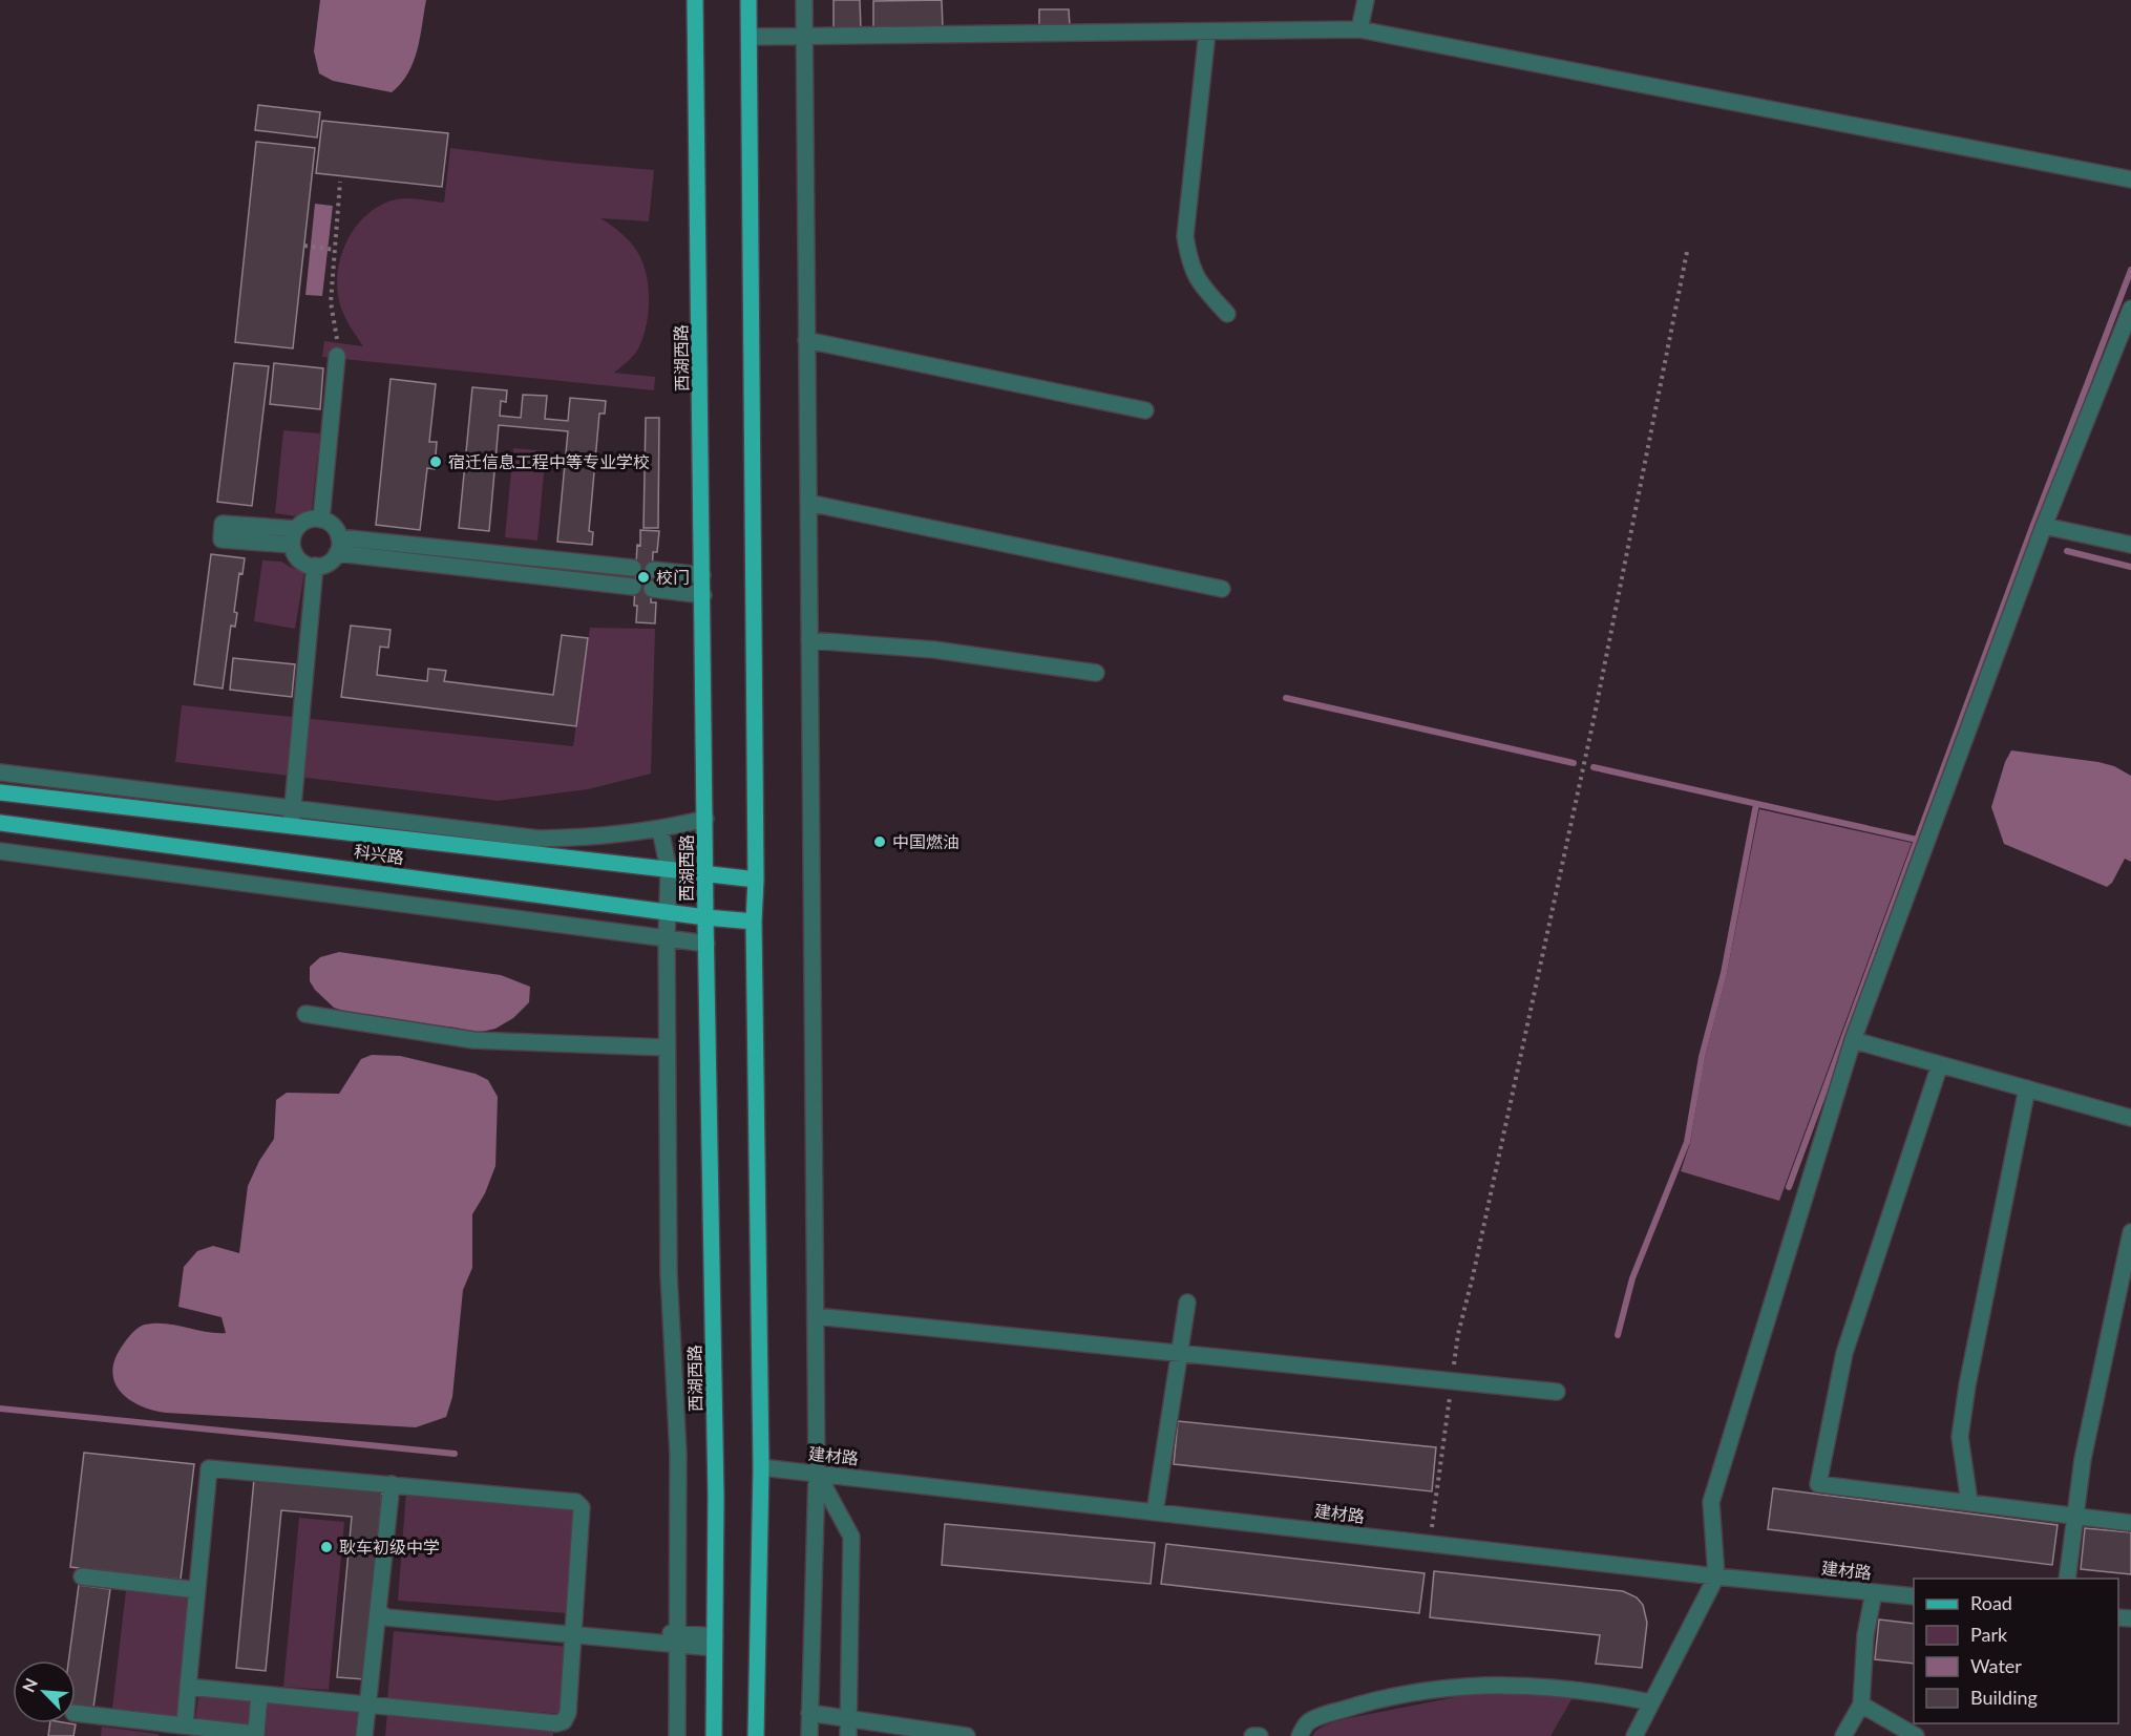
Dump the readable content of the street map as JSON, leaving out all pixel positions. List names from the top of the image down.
{
  "streets": {
    "main road": ["西湖西路", "科兴路"],
    "street": ["建材路"]
  },
  "crossings": [
    ["西湖西路", "科兴路"]
  ],
  "places": [
    "宿迁信息工程中等专业学校",
    "校门",
    "中国燃油",
    "耿车初级中学"
  ],
  "legend": [
    "Road",
    "Park",
    "Water",
    "Building"
  ],
  "north": "top left"
}
